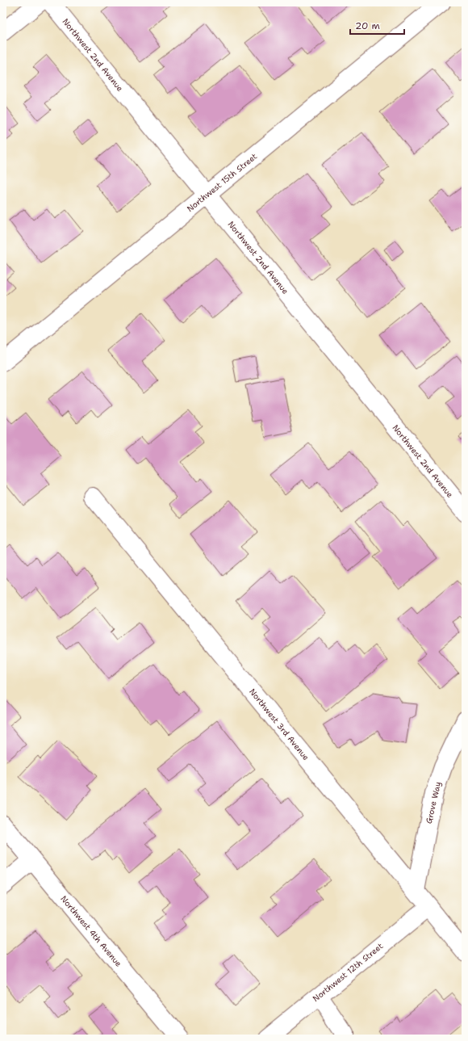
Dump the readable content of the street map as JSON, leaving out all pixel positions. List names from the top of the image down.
{
  "streets": {
    "street": [
      "Northwest 2nd Avenue",
      "Northwest 15th Street",
      "Northwest 3rd Avenue",
      "Grove Way",
      "Northwest 4th Avenue",
      "Northwest 12th Street"
    ]
  },
  "crossings": [
    ["Northwest 2nd Avenue", "Northwest 15th Street"],
    ["Northwest 3rd Avenue", "Grove Way"],
    ["Northwest 3rd Avenue", "Northwest 12th Street"]
  ],
  "scale_bar": "20 m"
}
